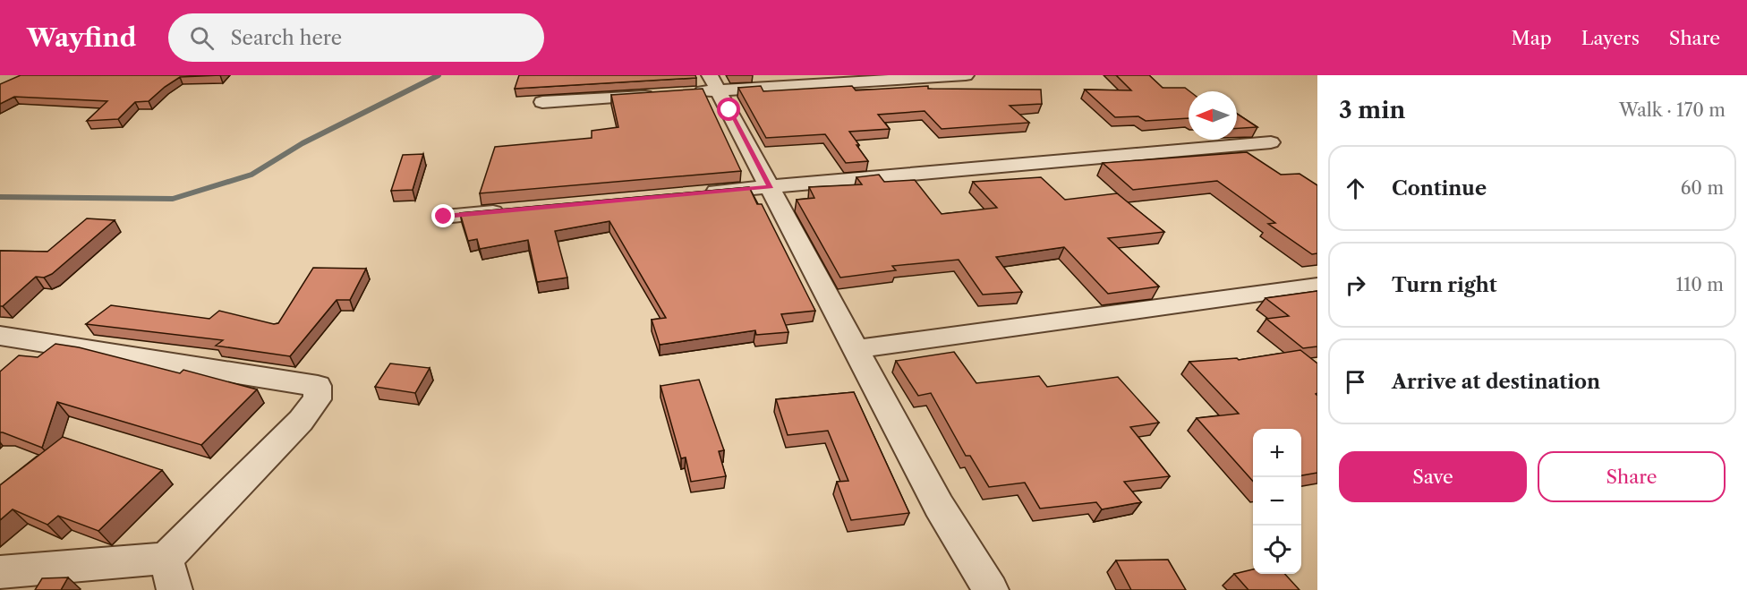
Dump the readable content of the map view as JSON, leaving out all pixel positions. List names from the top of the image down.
{
  "north": "left",
  "page": {
    "header": "Wayfind",
    "search": "Search here",
    "nav": ["Map", "Layers", "Share"],
    "heading": ["3 min", "Walk · 170 m"],
    "list": [
      ["Continue", "60 m"],
      ["Turn right", "110 m"],
      "Arrive at destination"
    ],
    "map_buttons": ["+", "−"],
    "buttons": ["Save", "Share"]
  }
}
